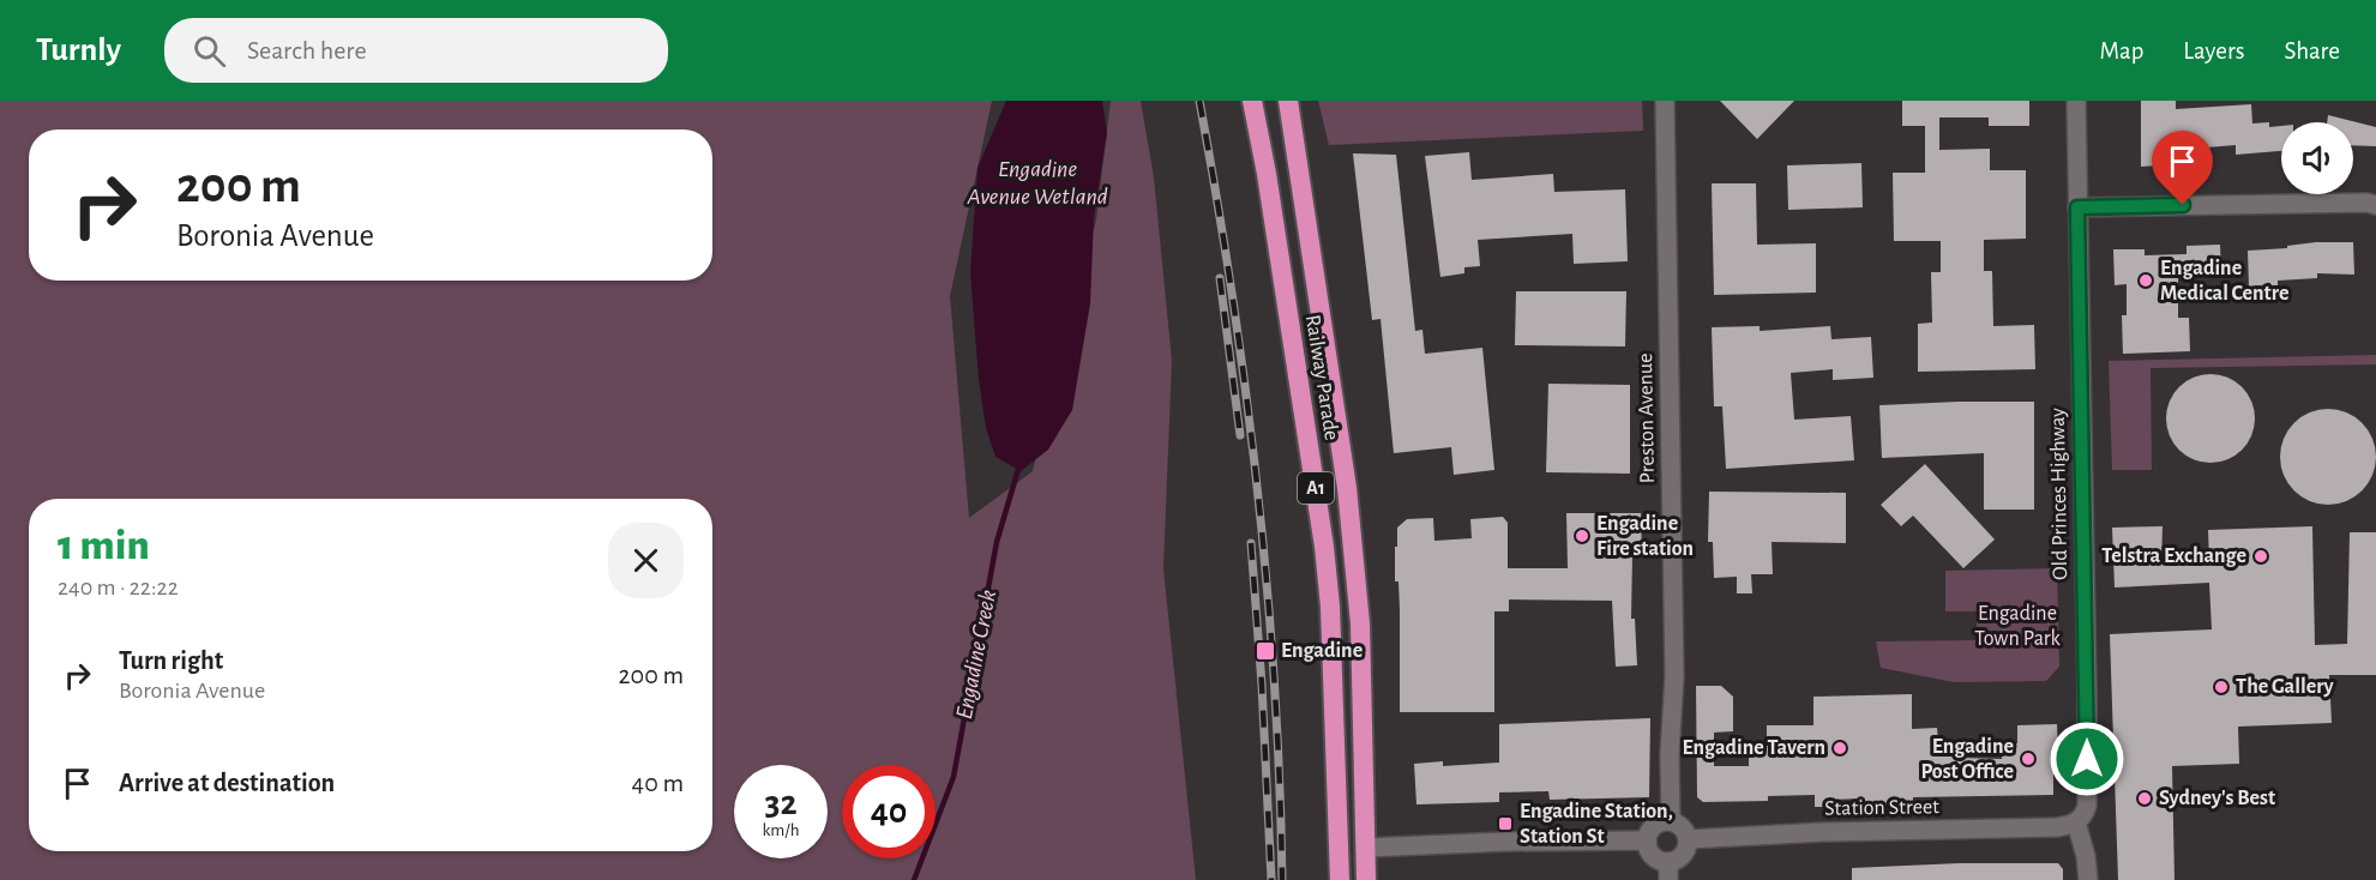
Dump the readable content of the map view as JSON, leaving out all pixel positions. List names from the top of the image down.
{
  "streets": {
    "highway": ["Railway Parade", "A1"],
    "street": ["Preston Avenue", "Old Princes Highway", "Station Street"]
  },
  "crossings": [
    ["Preston Avenue", "Station Street"],
    ["Old Princes Highway", "Station Street"]
  ],
  "water": ["Engadine Avenue Wetland", "Engadine Creek"],
  "parks": ["Engadine Town Park"],
  "places": {
    "other": [
      "Engadine Medical Centre",
      "Engadine Fire station",
      "Telstra Exchange",
      "The Gallery",
      "Engadine Tavern",
      "Engadine Post Office",
      "Sydney's Best"
    ],
    "transit": ["Engadine", "Engadine Station, Station St"]
  },
  "page": {
    "header": "Turnly",
    "search": "Search here",
    "nav": ["Map", "Layers", "Share"],
    "turn": ["200 m", "Boronia Avenue"],
    "heading": ["1 min", "240 m · 22:22"],
    "list": [
      {
        "name": "Turn right",
        "note": "Boronia Avenue",
        "value": "200 m"
      },
      {
        "name": "Arrive at destination",
        "value": "40 m"
      }
    ],
    "speed": "32 km/h",
    "limit": "40"
  }
}
